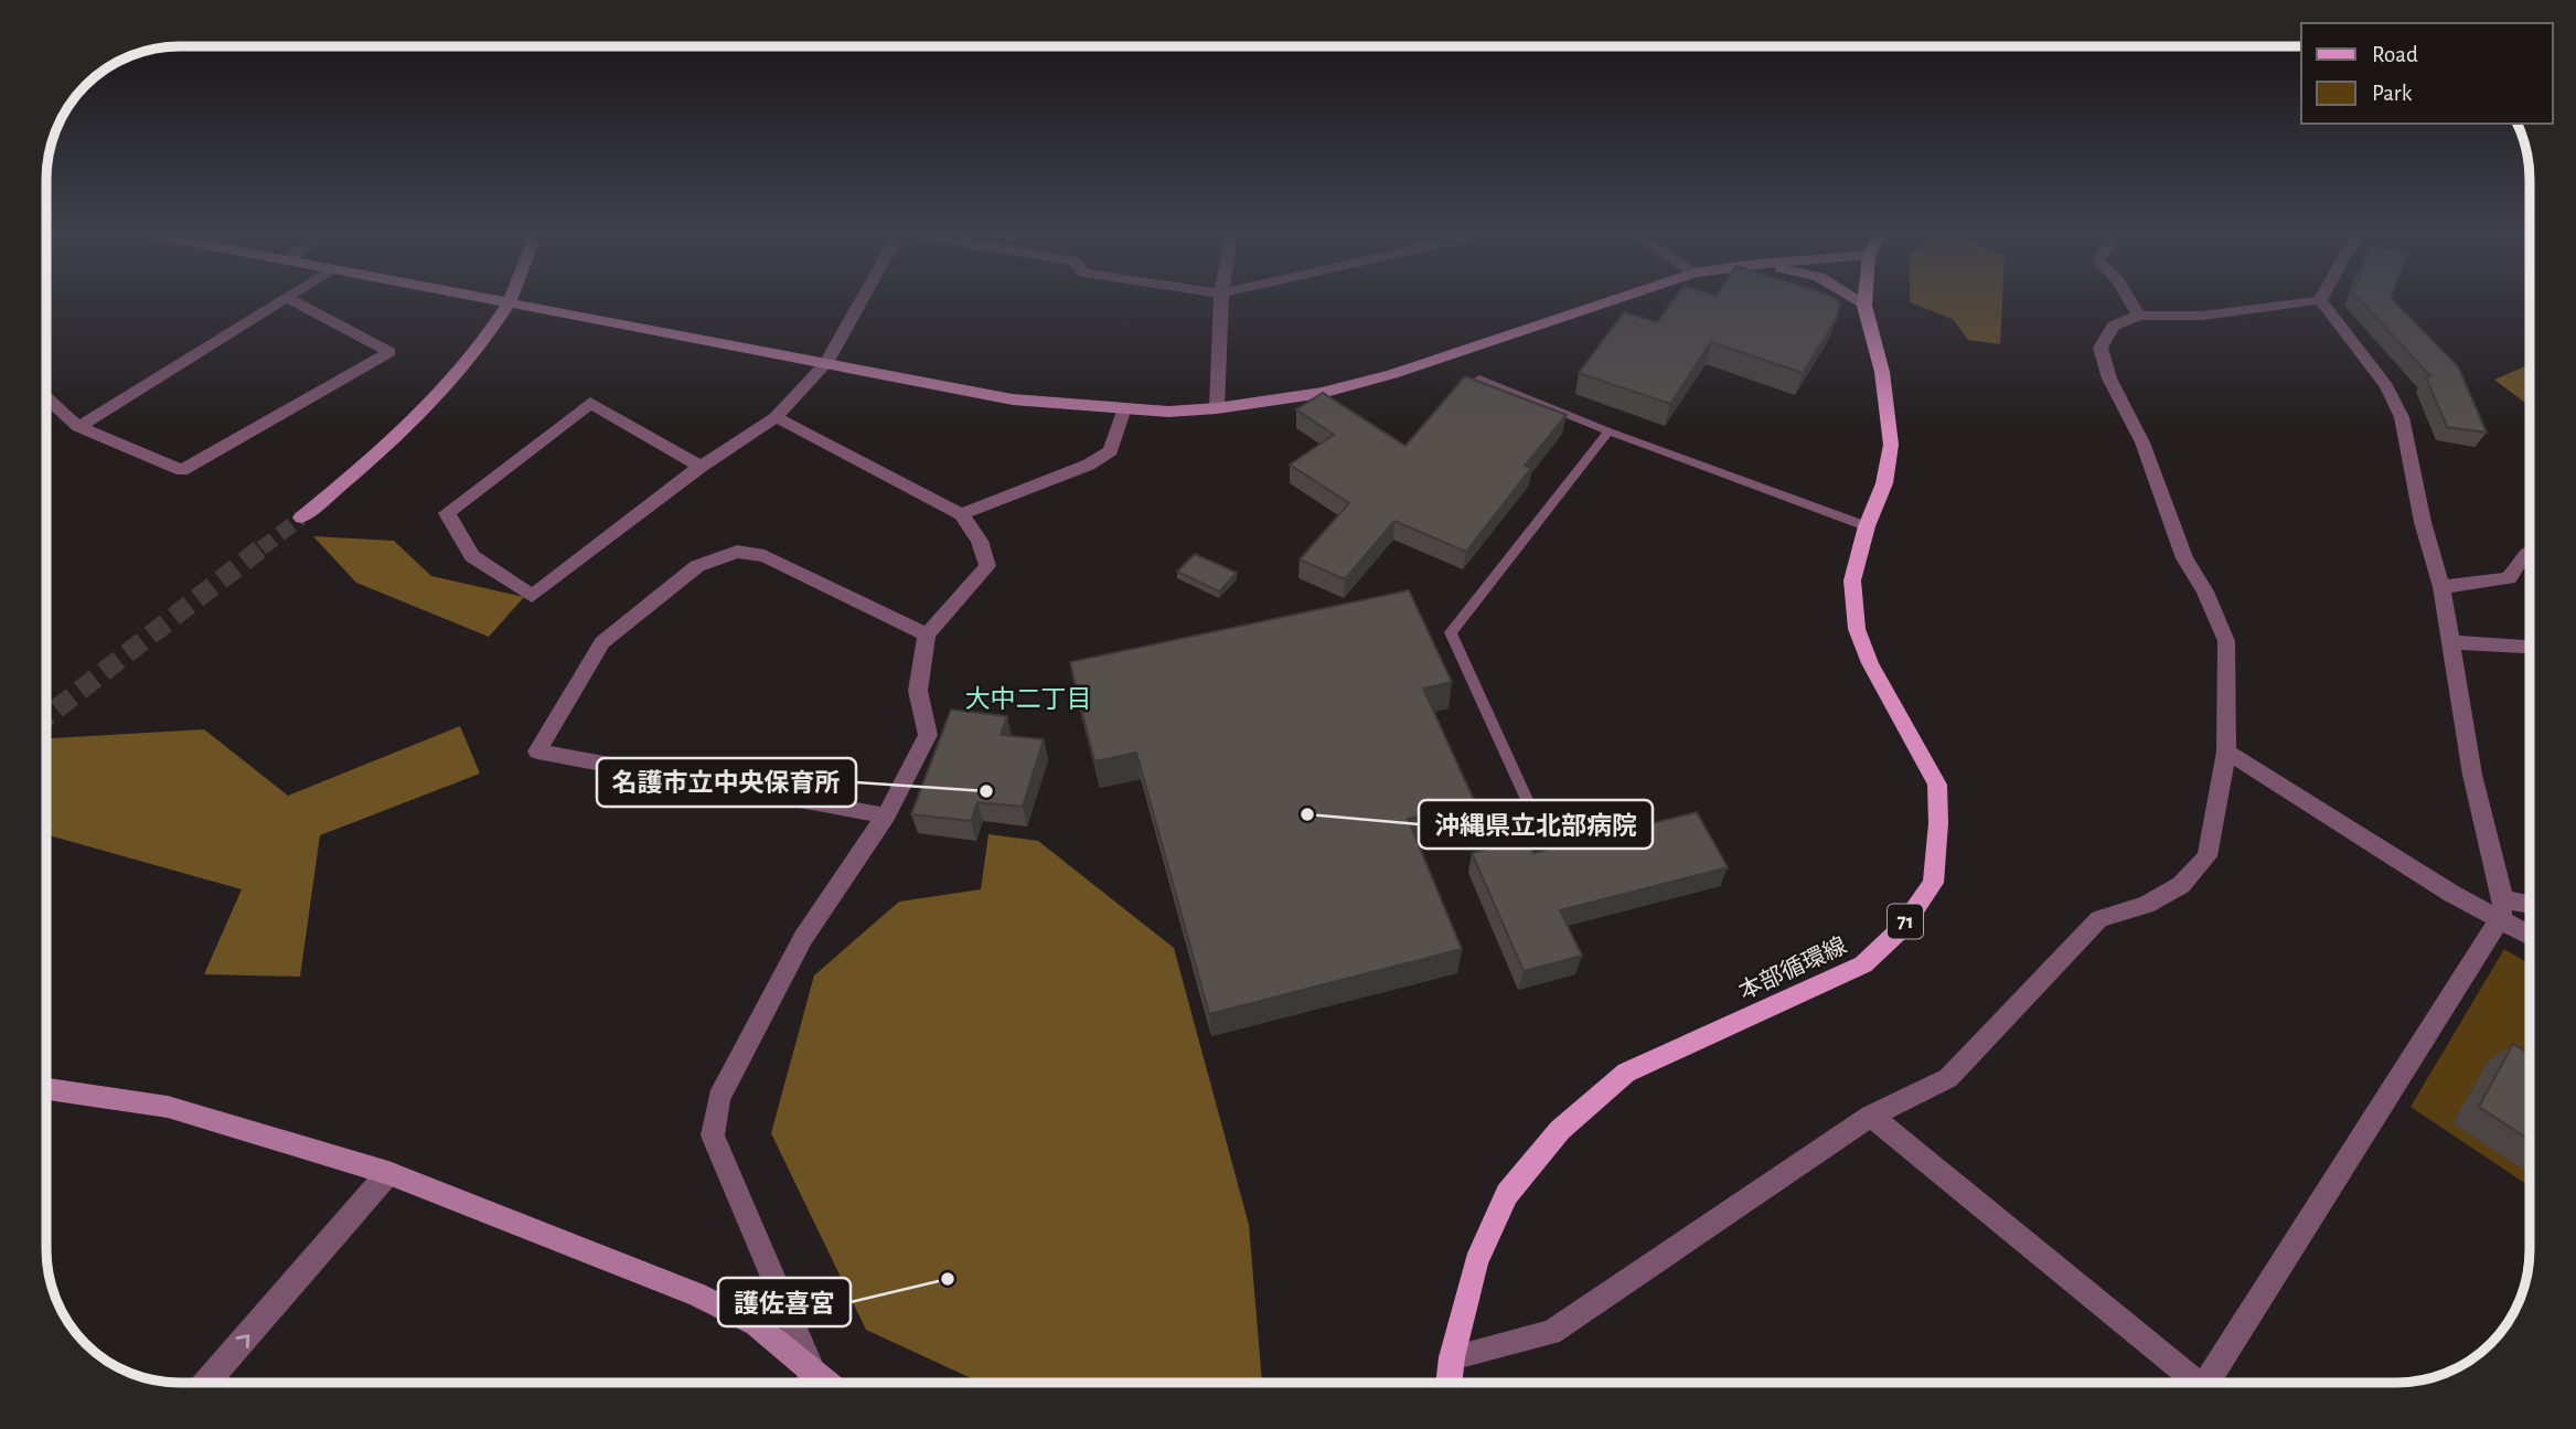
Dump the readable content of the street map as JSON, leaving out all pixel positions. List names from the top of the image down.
{
  "streets": {
    "main road": ["71", "本部循環線"]
  },
  "districts": ["大中二丁目"],
  "places": ["名護市立中央保育所", "沖縄県立北部病院", "護佐喜宮"],
  "legend": ["Road", "Park"]
}
